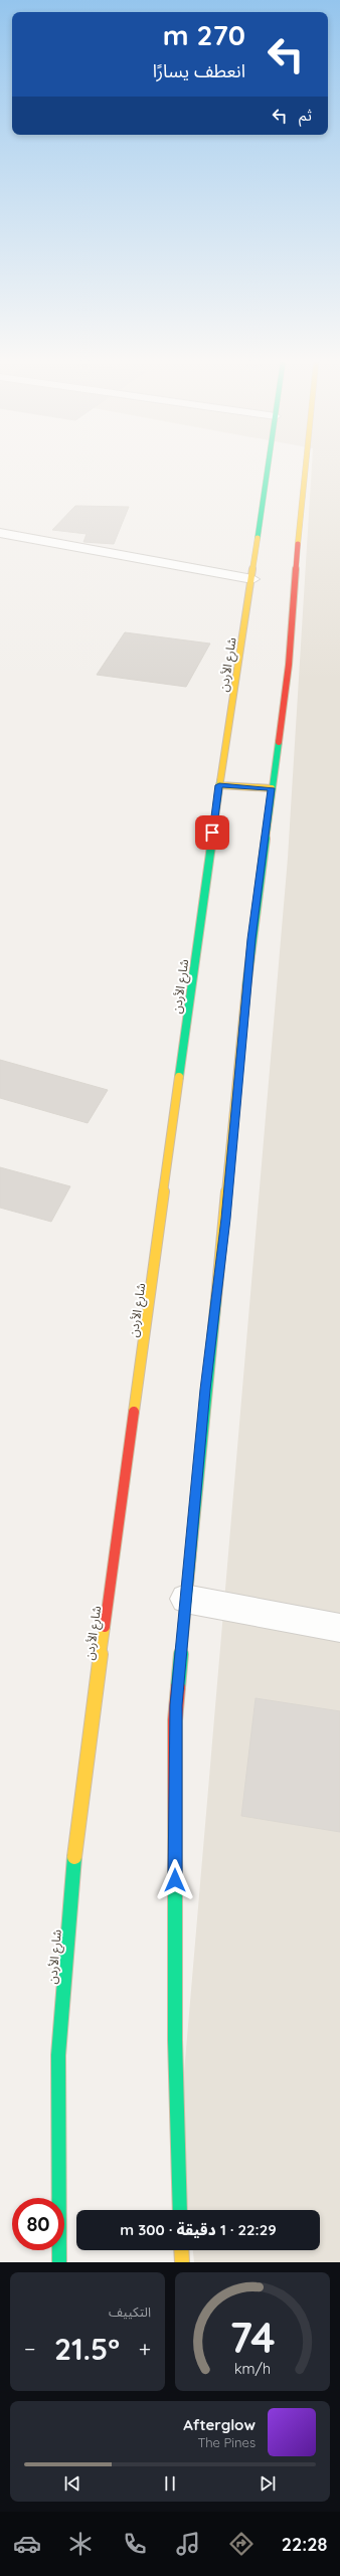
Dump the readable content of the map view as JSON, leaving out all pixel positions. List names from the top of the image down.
{
  "streets": {
    "highway": ["شارع الأردن"]
  },
  "page": {
    "turn": ["270 m", "انعطف يسارًا"],
    "then": "ثم",
    "limit": "80",
    "trip": "22:29 · 1 دقيقة · 300 m",
    "tile": "التكييف",
    "heat": ["−", "21.5°", "+"],
    "song": ["Afterglow", "The Pines"],
    "tabs": "22:28",
    "gauge": ["74", "km/h"]
  }
}
